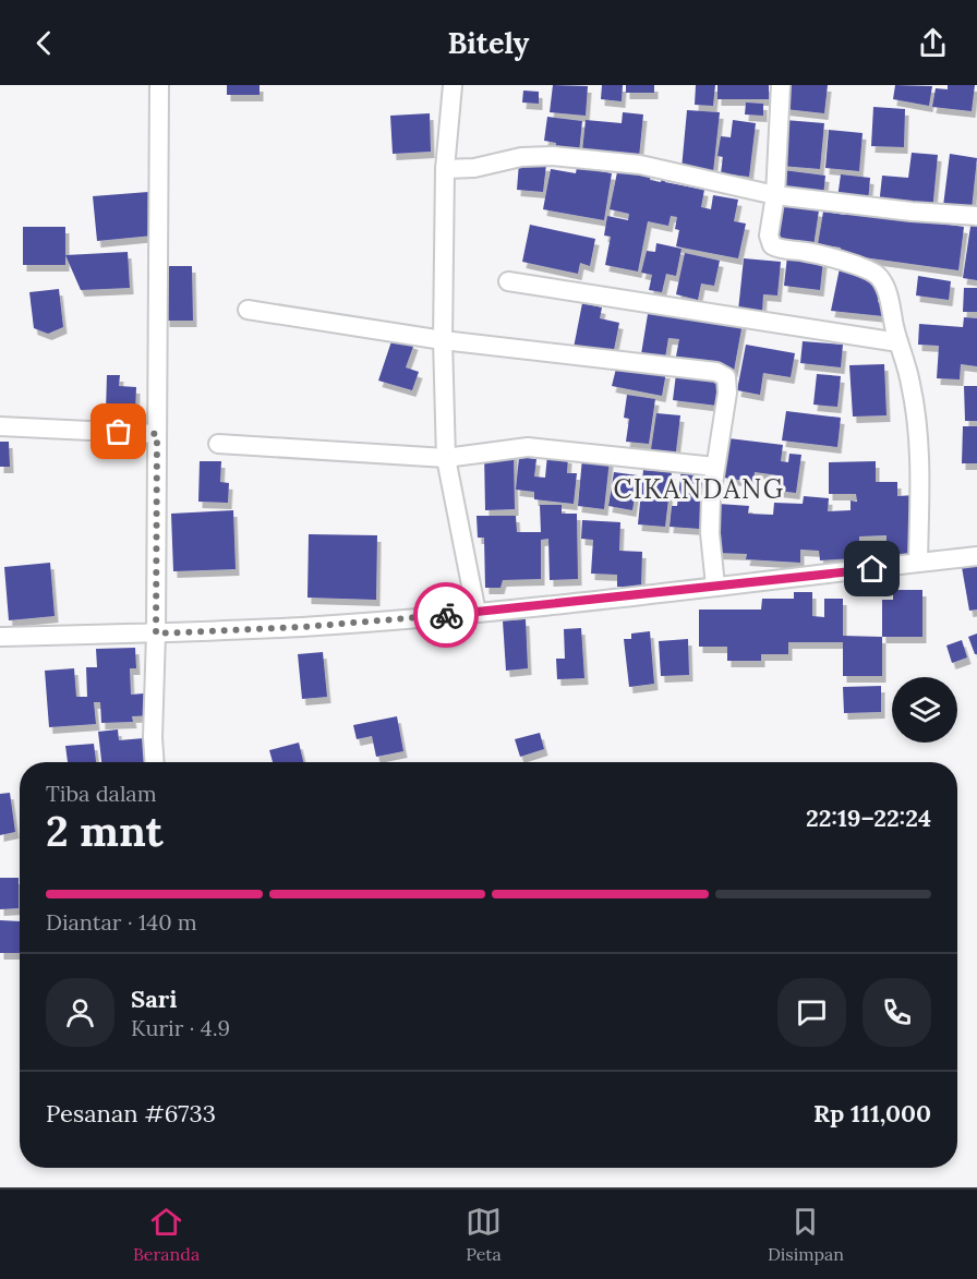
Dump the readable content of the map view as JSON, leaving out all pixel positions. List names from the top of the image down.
{
  "districts": ["CIKANDANG"],
  "page": {
    "header": "Bitely",
    "heading": ["2 mnt", "Tiba dalam", "22:19–22:24"],
    "panel": [
      "Sari",
      "Kurir · 4.9",
      "Pesanan #6733",
      "Rp 111,000"
    ],
    "bar": "Diantar · 140 m",
    "tabs": ["Beranda", "Peta", "Disimpan"]
  }
}
